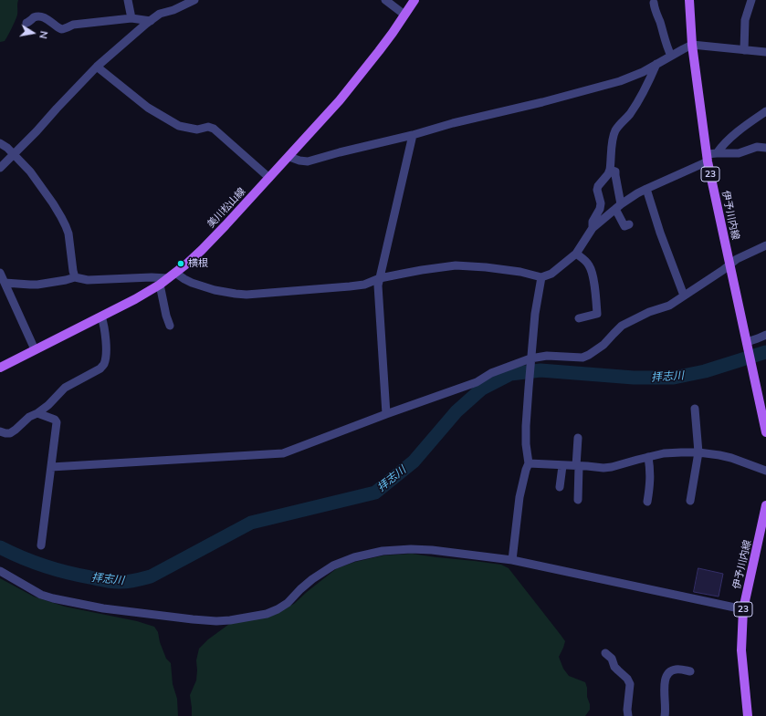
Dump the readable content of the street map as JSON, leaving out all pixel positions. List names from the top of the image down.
{
  "streets": {
    "main road": ["23", "美川松山線", "伊予川内線"]
  },
  "water": ["拝志川"],
  "places": ["横根"],
  "north": "right"
}
